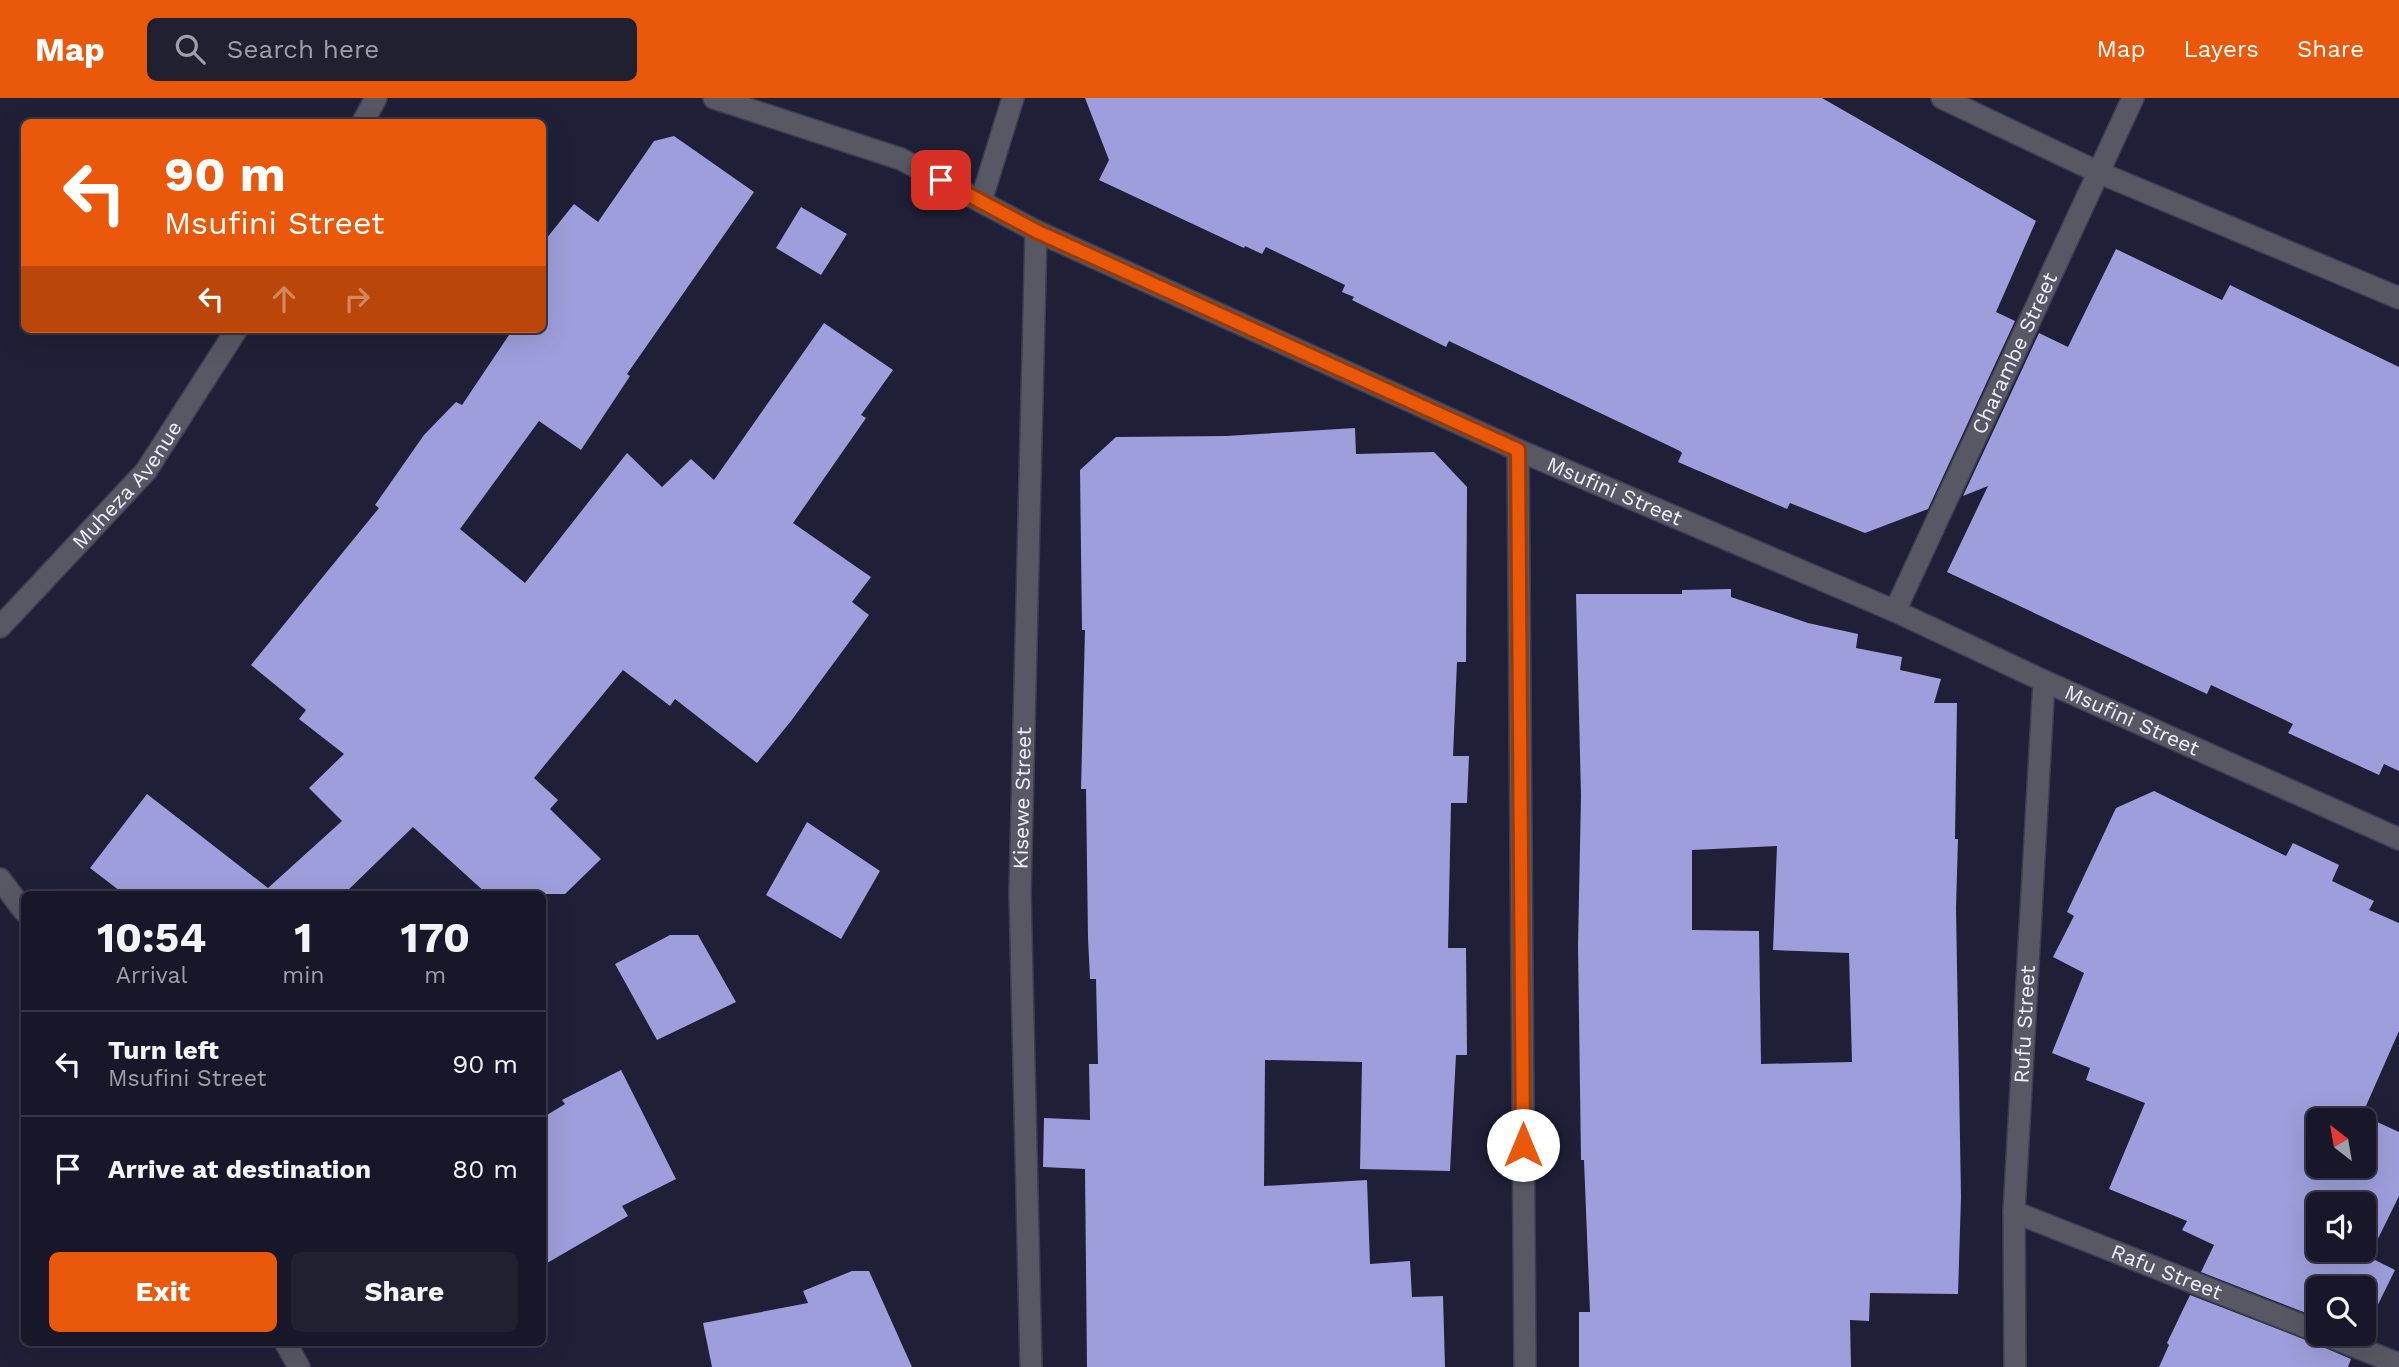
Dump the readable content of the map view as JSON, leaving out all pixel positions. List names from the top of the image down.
{
  "streets": {
    "street": [
      "Charambe Street",
      "Muheza Avenue",
      "Msufini Street",
      "Kisewe Street",
      "Rufu Street",
      "Rafu Street"
    ]
  },
  "crossings": [
    ["Charambe Street", "Msufini Street"],
    ["Msufini Street", "Kisewe Street"],
    ["Msufini Street", "Rufu Street"],
    ["Rufu Street", "Rafu Street"]
  ],
  "north": "top left",
  "page": {
    "header": "Map",
    "search": "Search here",
    "nav": ["Map", "Layers", "Share"],
    "turn": ["90 m", "Msufini Street"],
    "eta": [
      "10:54",
      "Arrival",
      "1",
      "min",
      "170",
      "m"
    ],
    "list": [
      {
        "name": "Turn left",
        "note": "Msufini Street",
        "value": "90 m"
      },
      {
        "name": "Arrive at destination",
        "value": "80 m"
      }
    ],
    "buttons": ["Exit", "Share"]
  }
}
